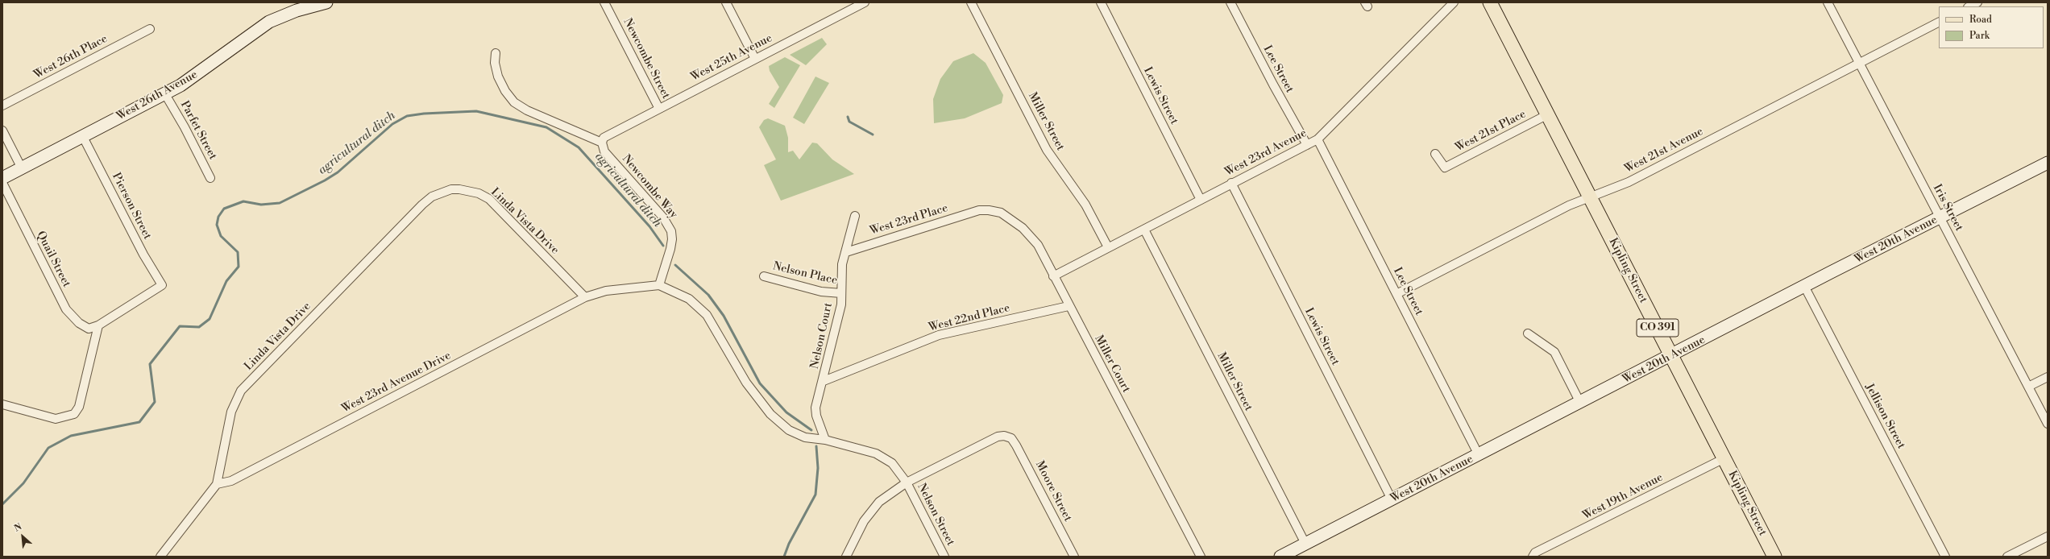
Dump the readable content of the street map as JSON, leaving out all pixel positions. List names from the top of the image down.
{
  "streets": {
    "main road": ["Kipling Street", "CO 391"],
    "street": [
      "West 26th Place",
      "West 25th Avenue",
      "Newcombe Street",
      "Lee Street",
      "West 26th Avenue",
      "Lewis Street",
      "Miller Street",
      "Parfet Street",
      "West 21st Place",
      "West 21st Avenue",
      "West 23rd Avenue",
      "Newcombe Way",
      "Pierson Street",
      "Iris Street",
      "West 23rd Place",
      "Linda Vista Drive",
      "West 20th Avenue",
      "Quail Street",
      "Nelson Place",
      "West 22nd Place",
      "Nelson Court",
      "Miller Court",
      "West 23rd Avenue Drive",
      "Jellison Street",
      "Moore Street",
      "West 19th Avenue",
      "Nelson Street"
    ]
  },
  "crossings": [
    ["West 25th Avenue", "Newcombe Street"],
    ["West 25th Avenue", "Newcombe Way"],
    ["Lee Street", "West 21st Avenue"],
    ["Lee Street", "West 23rd Avenue"],
    ["Lee Street", "West 20th Avenue"],
    ["West 26th Avenue", "Parfet Street"],
    ["West 26th Avenue", "Pierson Street"],
    ["Lewis Street", "West 23rd Avenue"],
    ["Lewis Street", "West 20th Avenue"],
    ["Miller Street", "West 23rd Avenue"],
    ["Miller Street", "West 20th Avenue"],
    ["West 21st Place", "Kipling Street"],
    ["West 21st Avenue", "Iris Street"],
    ["West 21st Avenue", "Kipling Street"],
    ["West 23rd Avenue", "Miller Court"],
    ["Pierson Street", "Quail Street"],
    ["Iris Street", "West 20th Avenue"],
    ["West 23rd Place", "Nelson Court"],
    ["West 23rd Place", "Miller Court"],
    ["Linda Vista Drive", "West 23rd Avenue Drive"],
    ["West 20th Avenue", "Kipling Street"],
    ["West 20th Avenue", "Jellison Street"],
    ["Kipling Street", "West 19th Avenue"],
    ["Nelson Place", "Nelson Court"],
    ["West 22nd Place", "Nelson Court"],
    ["West 22nd Place", "Miller Court"],
    ["Moore Street", "Nelson Street"]
  ],
  "water": ["agricultural ditch"],
  "legend": ["Road", "Park"],
  "north": "top left"
}
